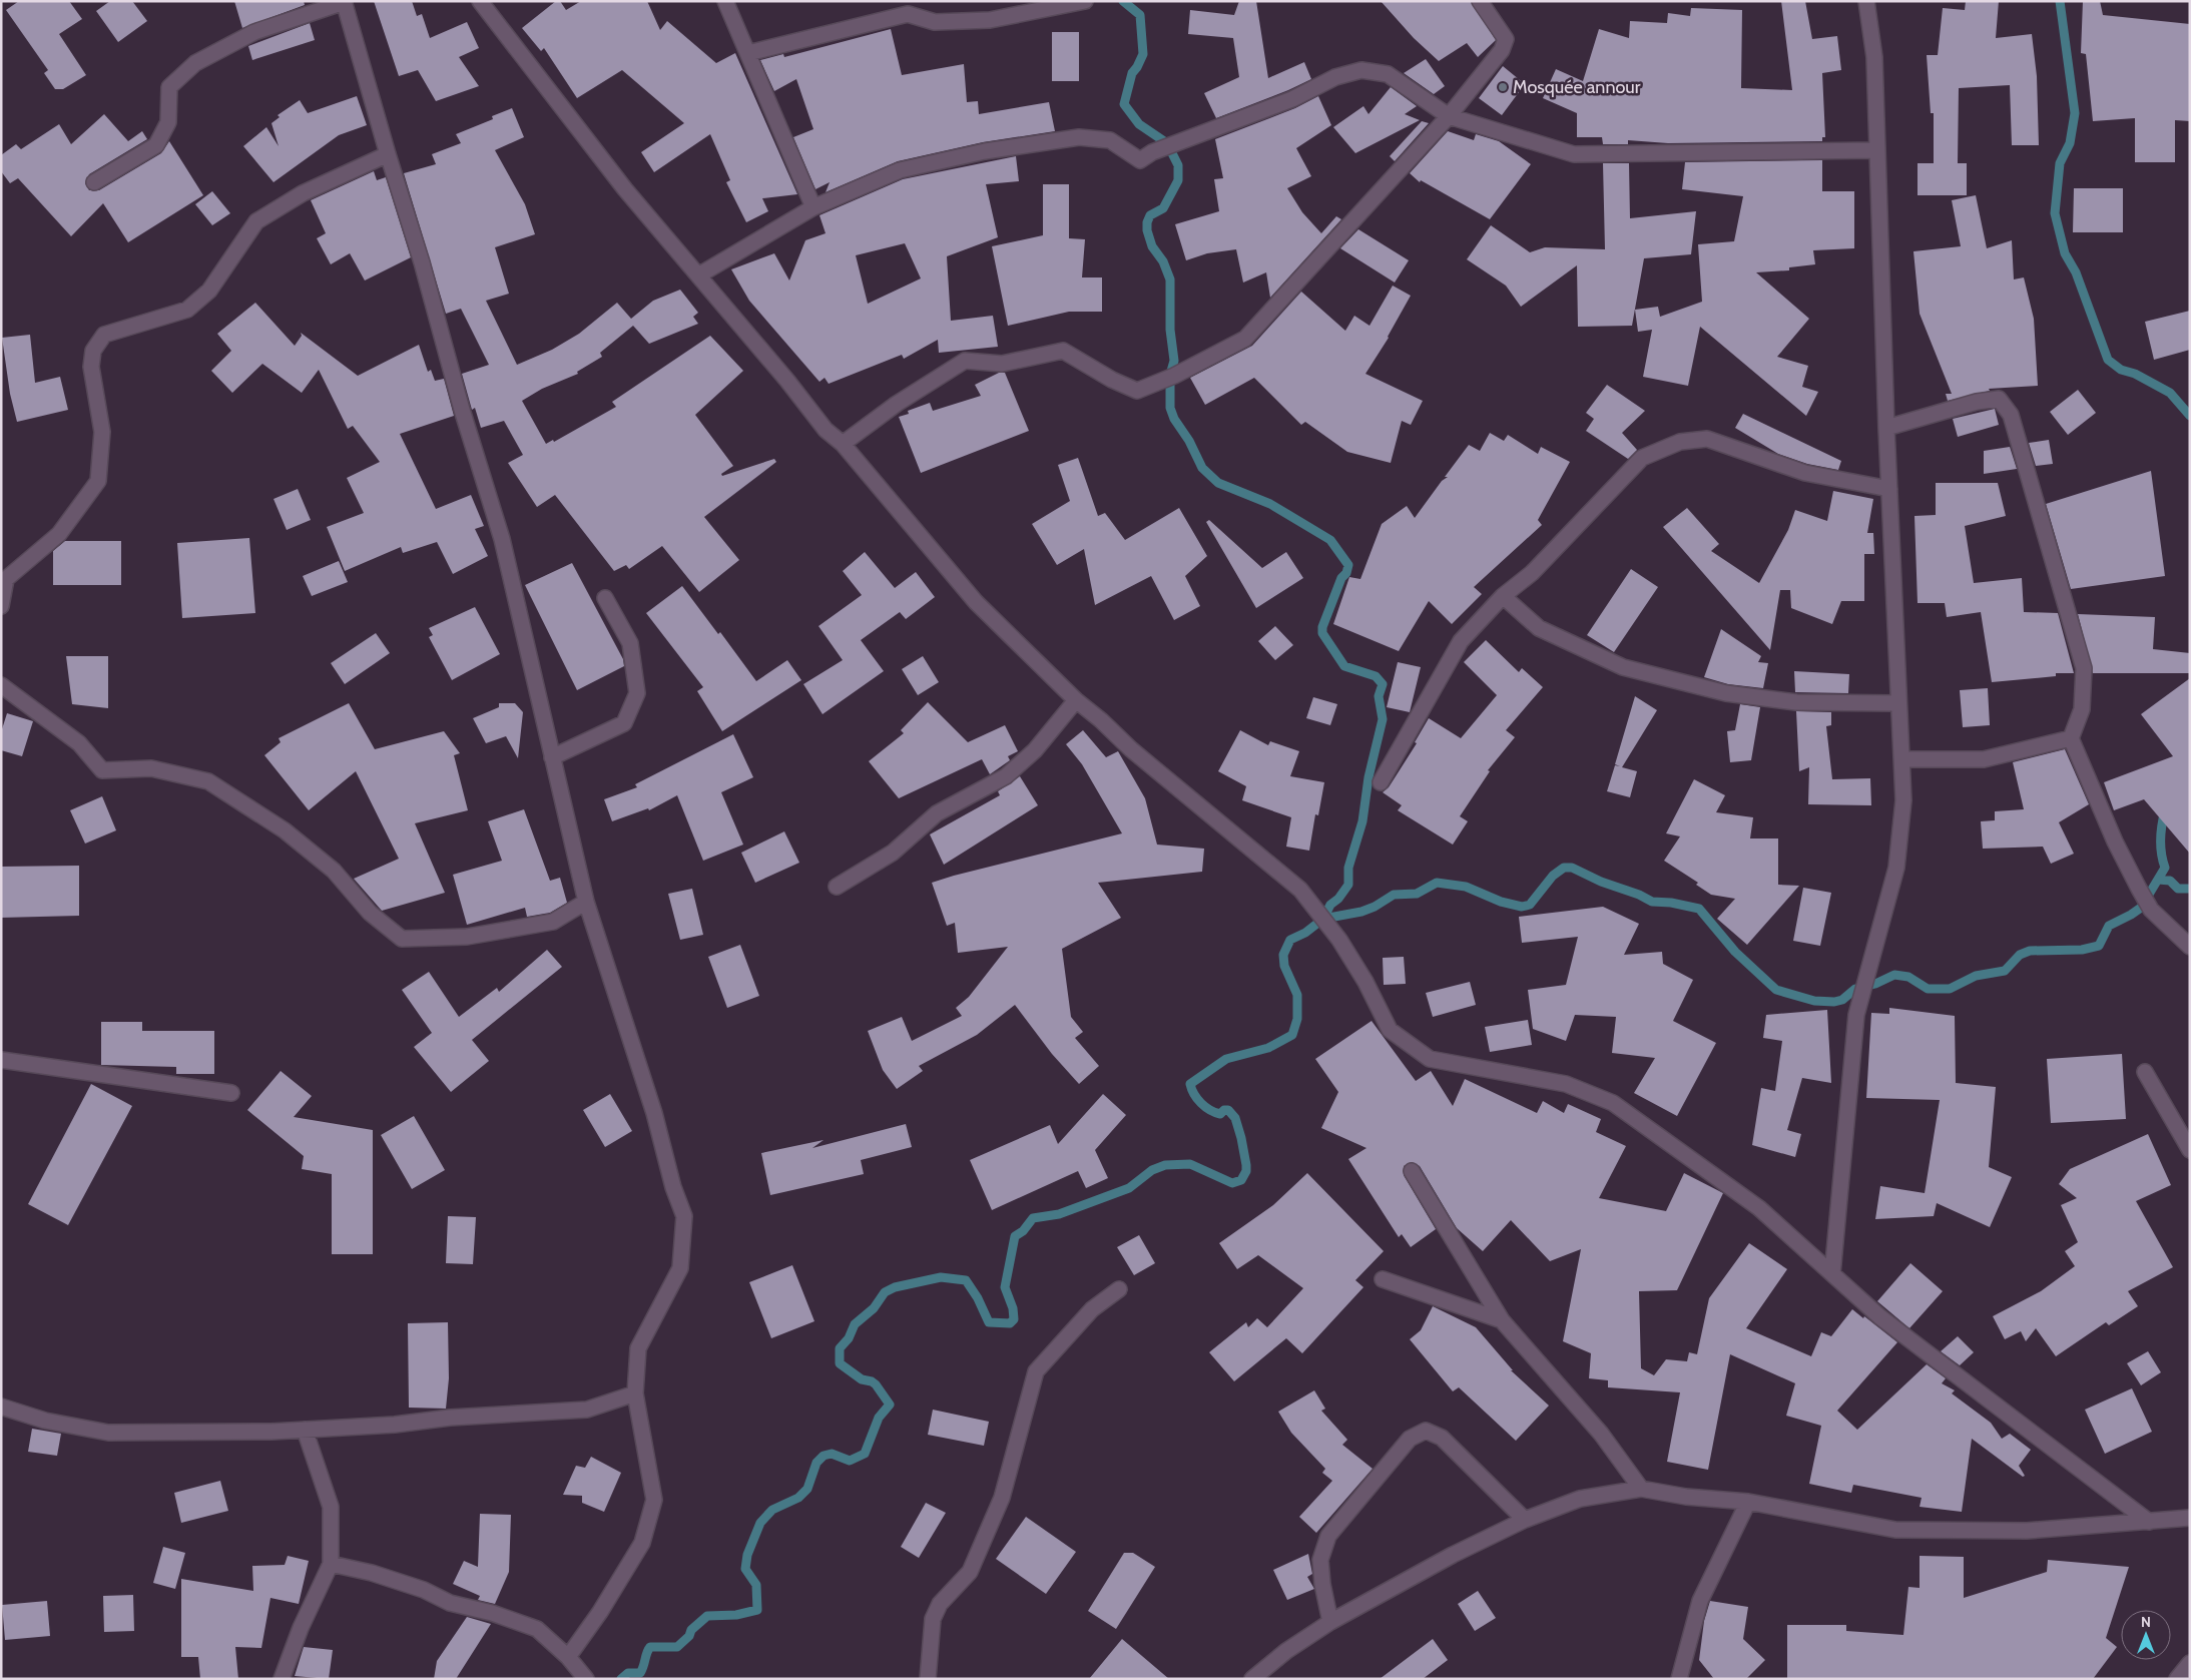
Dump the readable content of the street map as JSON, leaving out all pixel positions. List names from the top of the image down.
{
  "places": ["Mosquée annour"],
  "north": "top"
}
